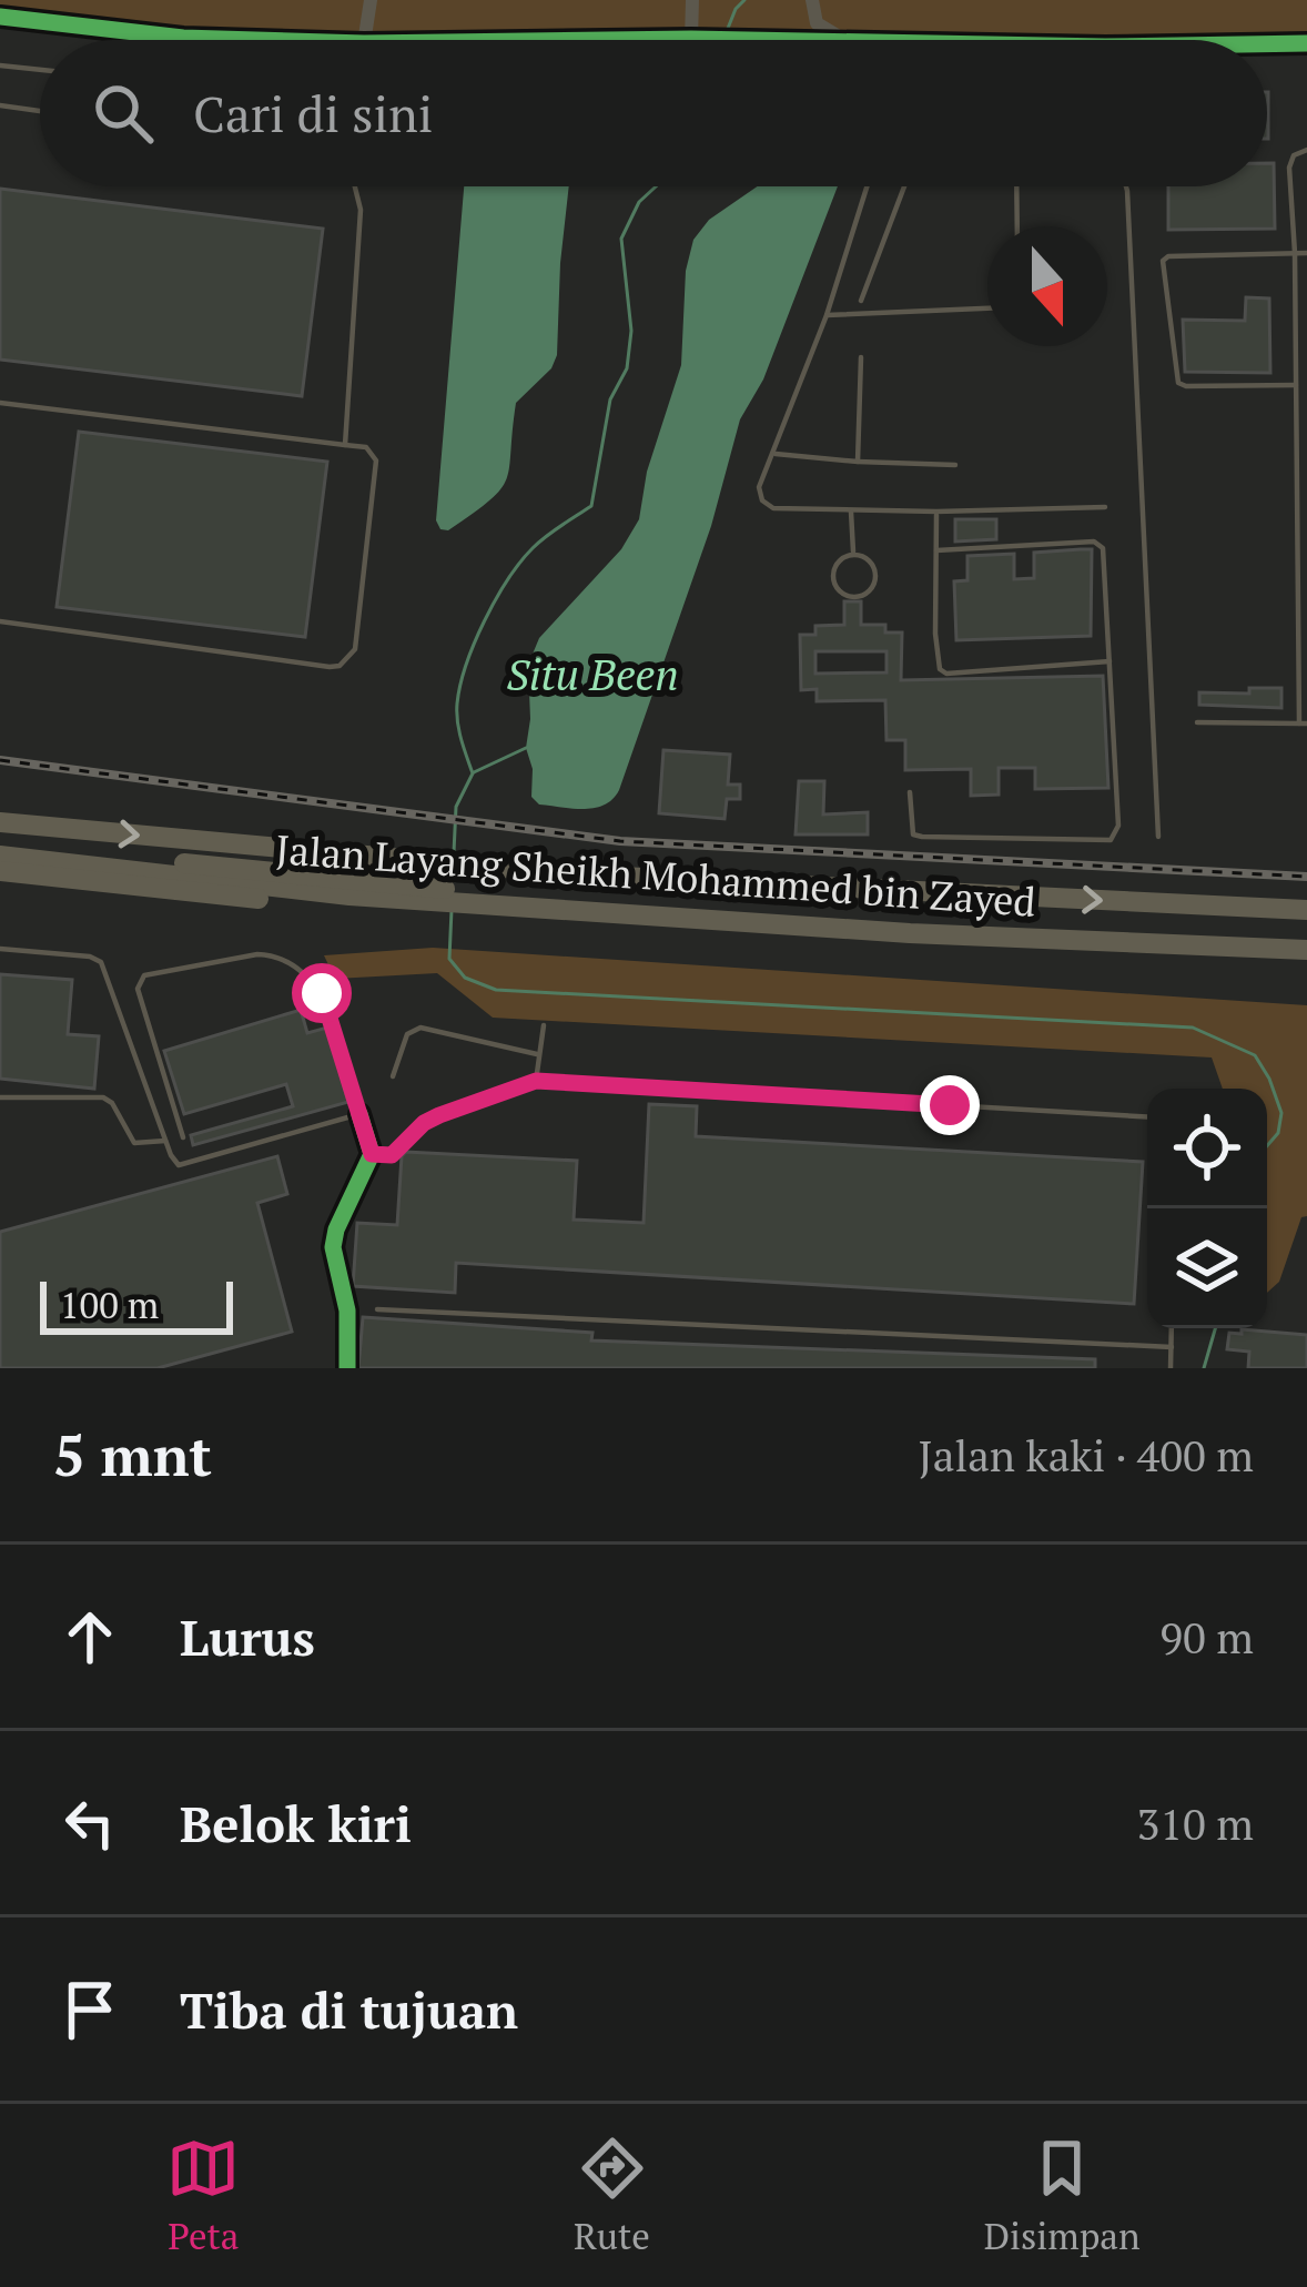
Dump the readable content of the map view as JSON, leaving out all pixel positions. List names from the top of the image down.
{
  "streets": {
    "highway": ["Jalan Layang Sheikh Mohammed bin Zayed"]
  },
  "water": ["Situ Been"],
  "scale_bar": "100 m",
  "north": "bottom",
  "page": {
    "search": "Cari di sini",
    "scale": "100 m",
    "heading": ["5 mnt", "Jalan kaki · 400 m"],
    "list": [
      ["Lurus", "90 m"],
      ["Belok kiri", "310 m"],
      "Tiba di tujuan"
    ],
    "nav": ["Peta", "Rute", "Disimpan"]
  }
}
